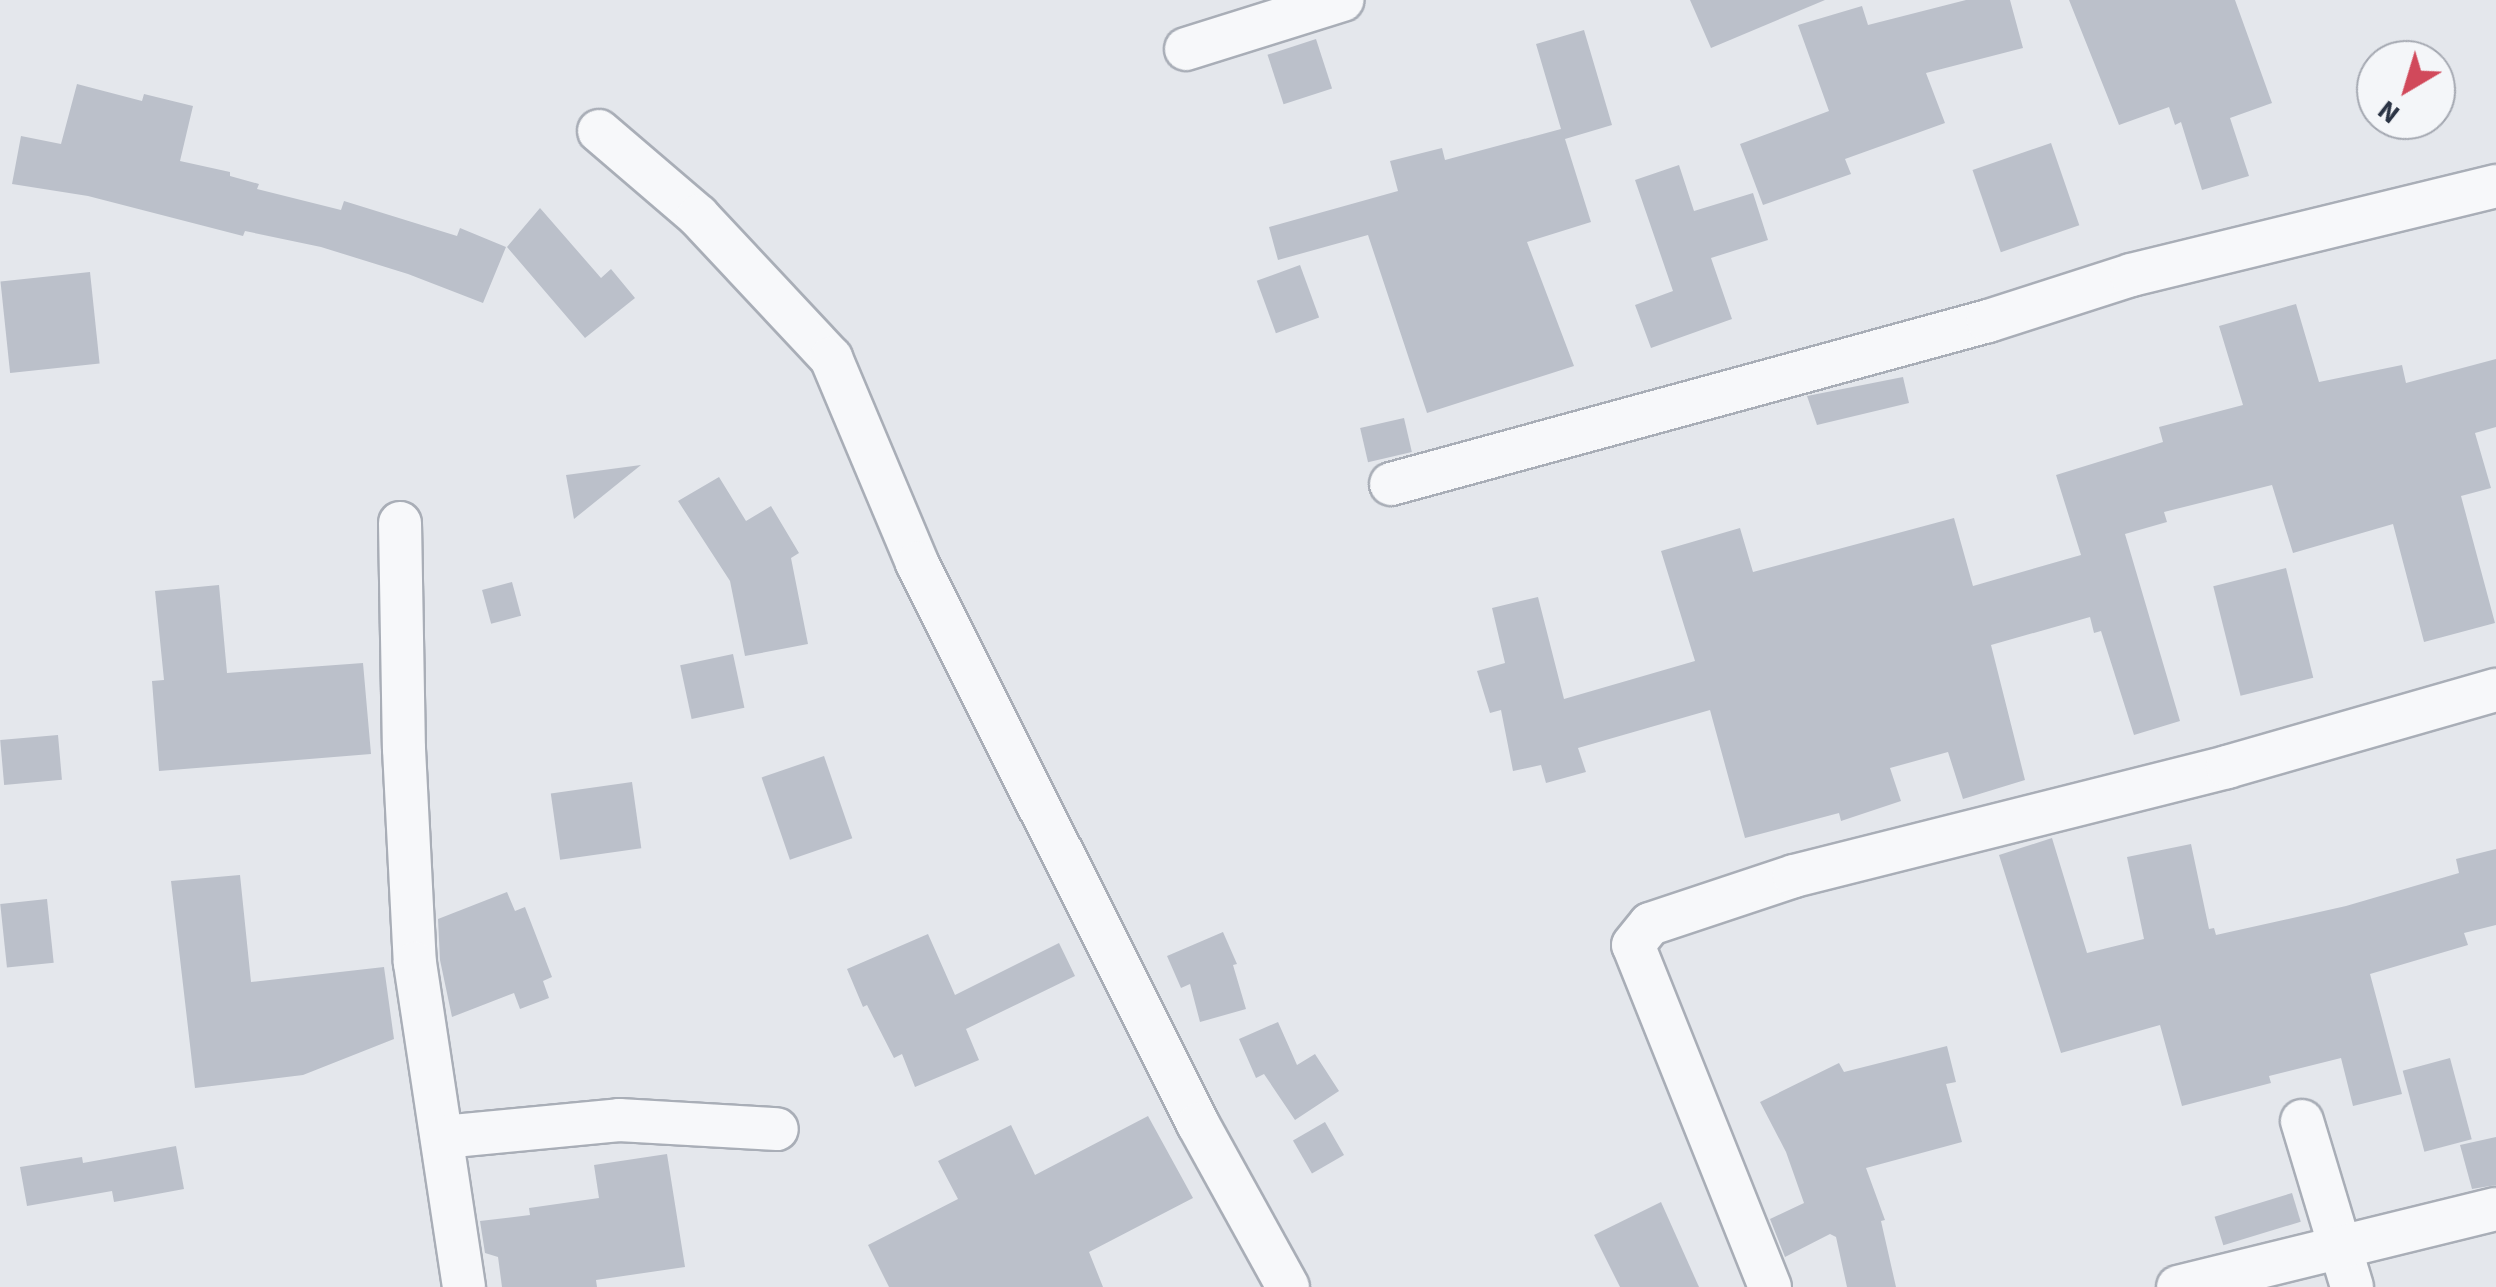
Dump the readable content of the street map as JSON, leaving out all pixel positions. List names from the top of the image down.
{
  "north": "bottom left"
}
